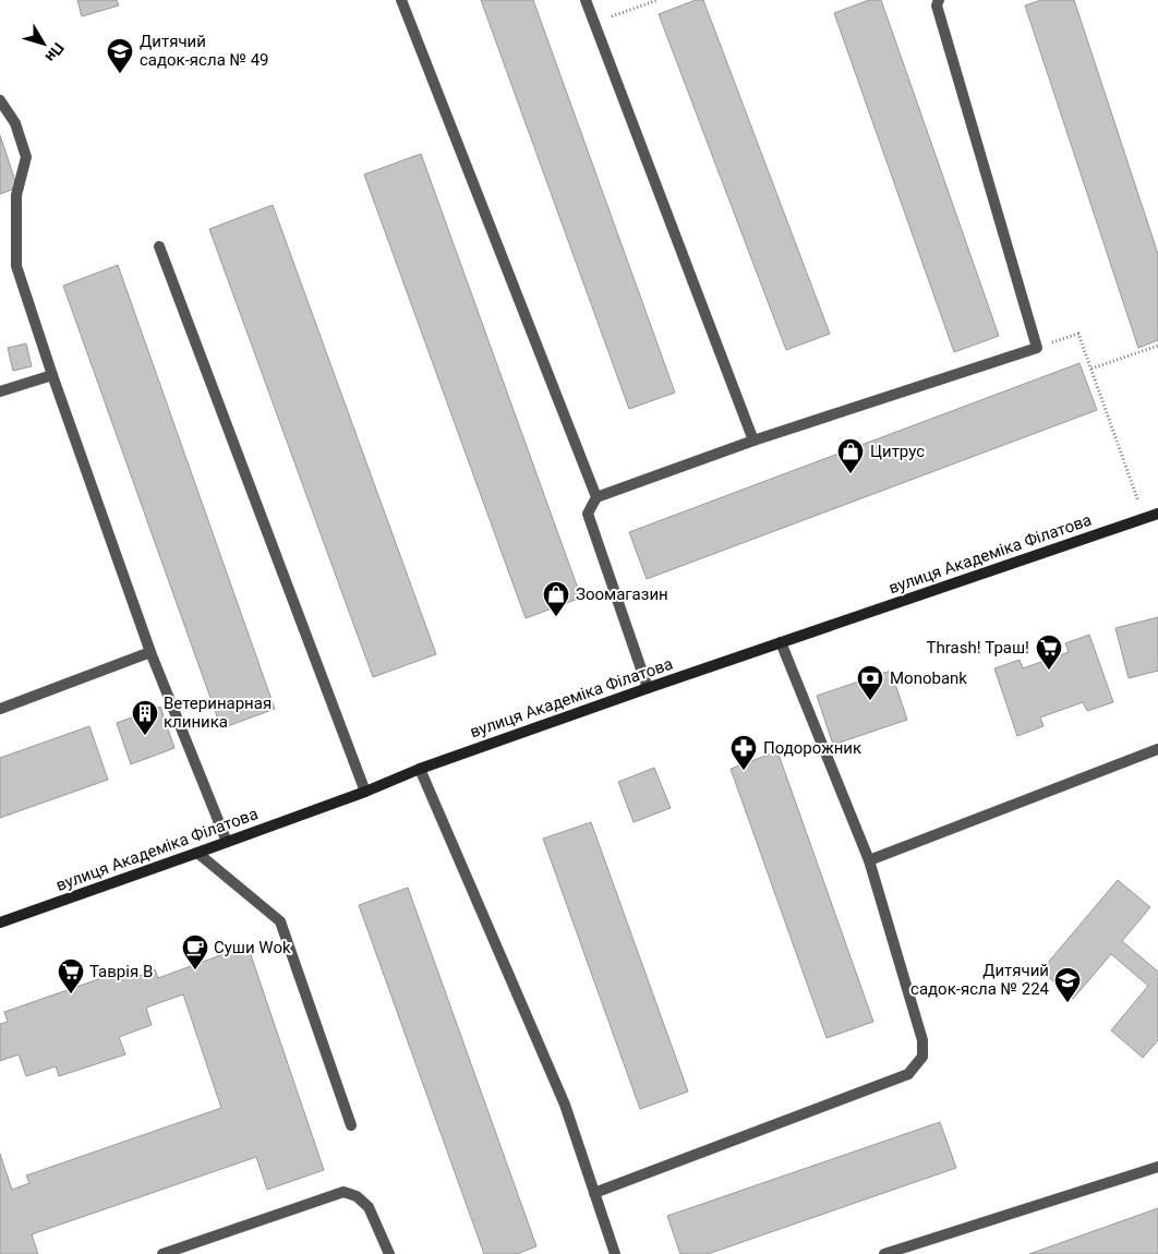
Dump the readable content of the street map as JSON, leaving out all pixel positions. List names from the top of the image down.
{
  "streets": {
    "main road": ["вулиця Академіка Філатова"]
  },
  "places": {
    "school or university": ["Дитячий садок-ясла № 49", "Дитячий садок-ясла № 224"],
    "shop": ["Цитрус", "Зоомагазин"],
    "supermarket": ["Thrash! Траш!", "Таврія В"],
    "bank": ["Monobank"],
    "building": ["Ветеринарная клиника"],
    "pharmacy": ["Подорожник"],
    "cafe": ["Суши Wok"]
  },
  "north": "bottom right"
}
